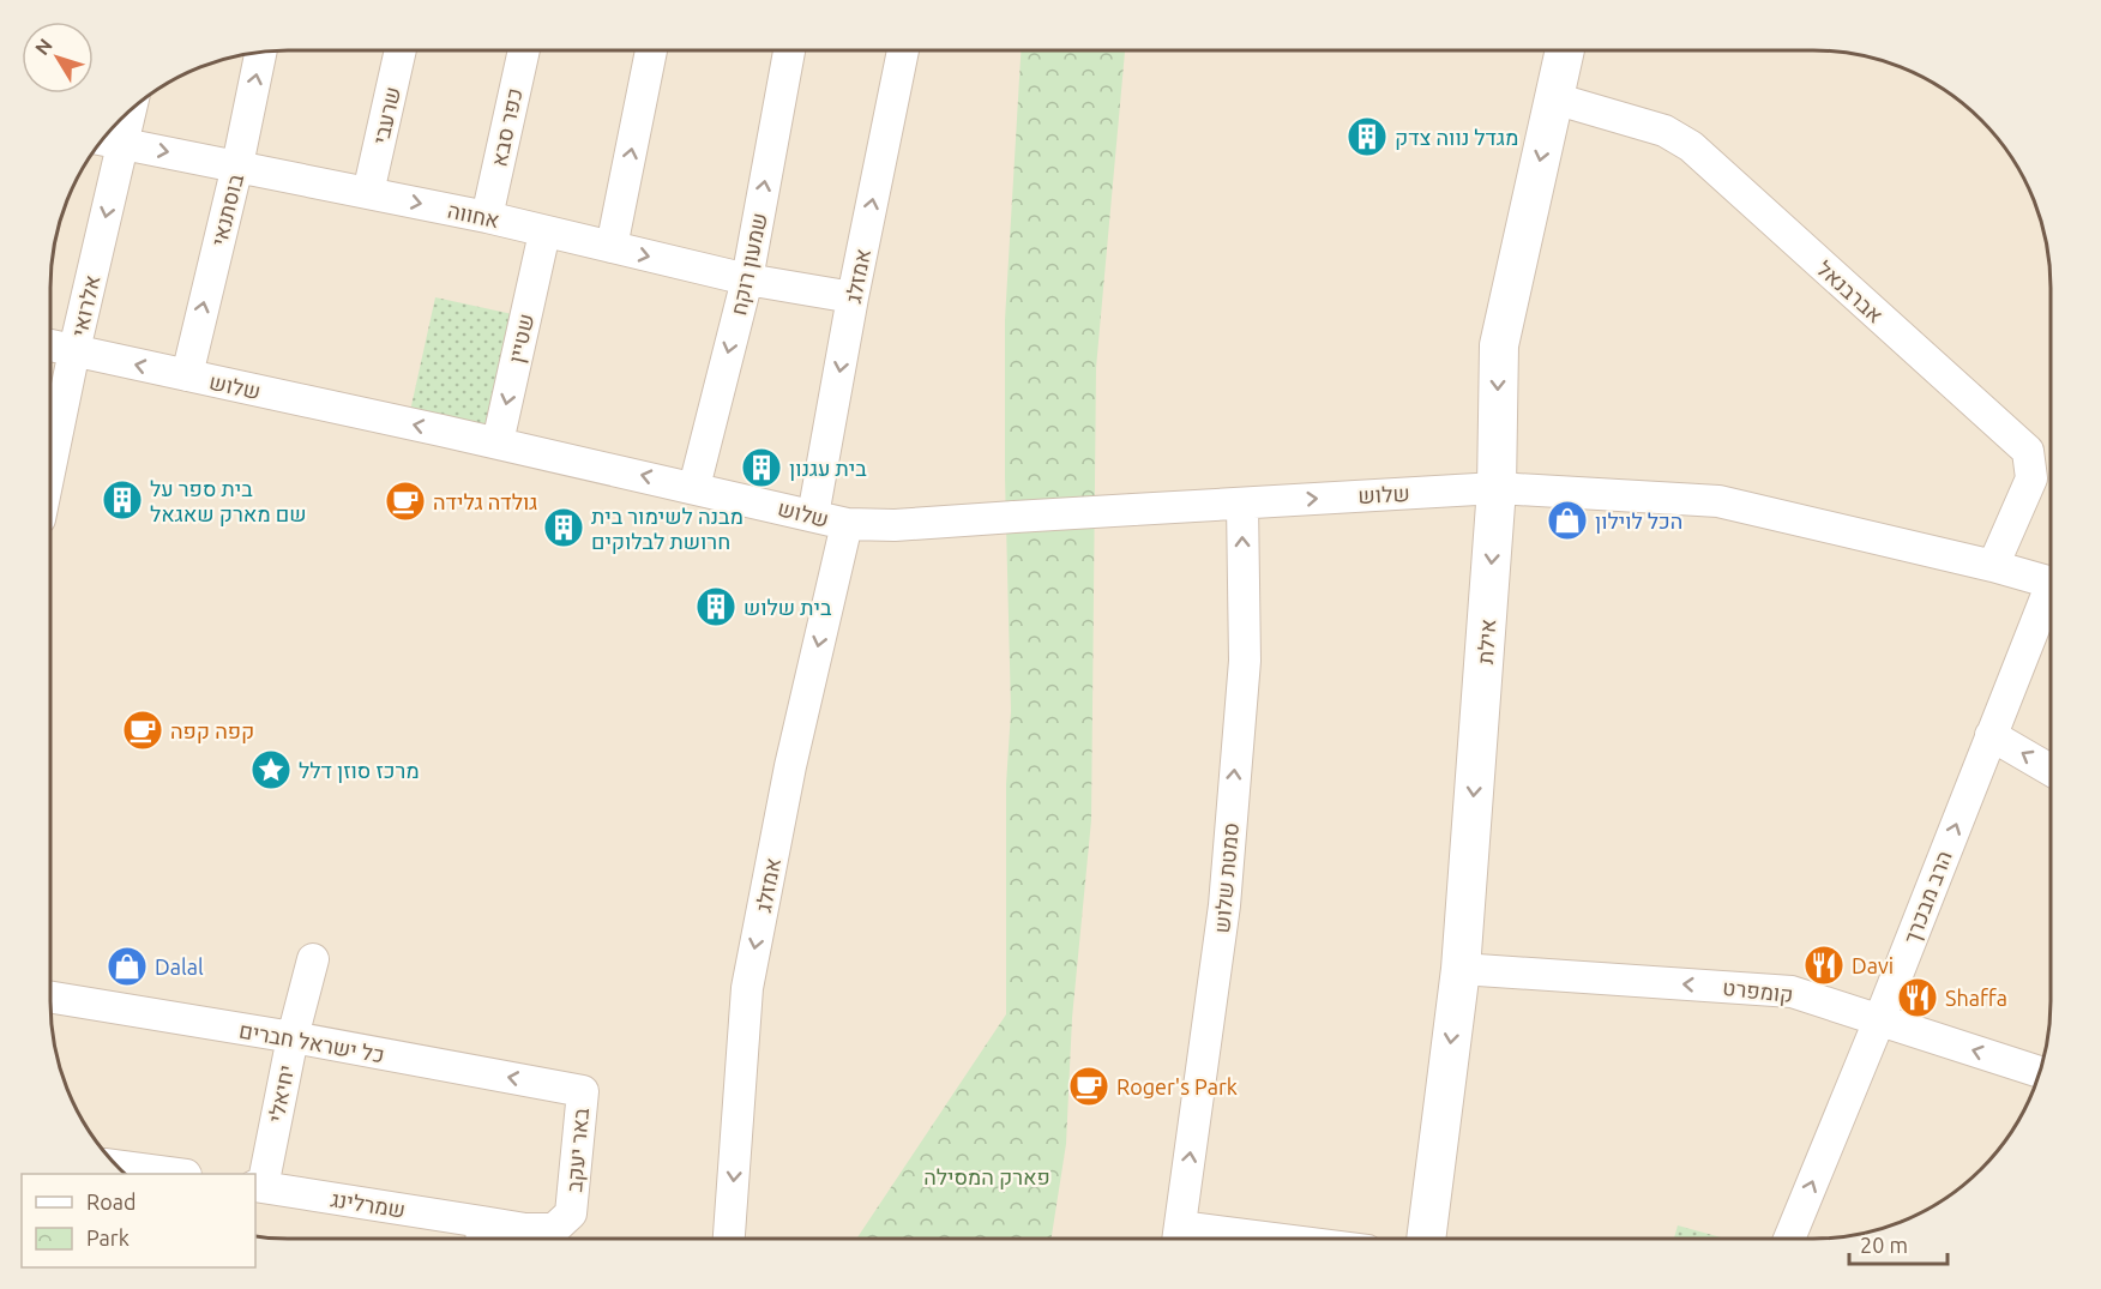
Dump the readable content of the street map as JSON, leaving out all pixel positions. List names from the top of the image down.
{
  "streets": {
    "street": [
      "שרעבי",
      "כפר סבא",
      "בוסתנאי",
      "אחווה",
      "שמעון רוקח",
      "אמזלג",
      "אברבנאל",
      "אלרואי",
      "שטיין",
      "שלוש",
      "אילת",
      "סמטת שלוש",
      "הרב מבכרך",
      "קומפרט",
      "כל ישראל חברים",
      "יחיאלי",
      "באר יעקב",
      "שמרלינג"
    ]
  },
  "crossings": [
    ["שרעבי", "אחווה"],
    ["כפר סבא", "אחווה"],
    ["בוסתנאי", "אחווה"],
    ["בוסתנאי", "שלוש"],
    ["אחווה", "שמעון רוקח"],
    ["אחווה", "אמזלג"],
    ["אחווה", "אלרואי"],
    ["אחווה", "שטיין"],
    ["שמעון רוקח", "שלוש"],
    ["אמזלג", "שלוש"],
    ["אברבנאל", "אילת"],
    ["אלרואי", "שלוש"],
    ["שטיין", "שלוש"],
    ["שלוש", "אילת"],
    ["שלוש", "סמטת שלוש"],
    ["אילת", "קומפרט"],
    ["הרב מבכרך", "קומפרט"],
    ["כל ישראל חברים", "יחיאלי"],
    ["כל ישראל חברים", "באר יעקב"],
    ["יחיאלי", "שמרלינג"],
    ["באר יעקב", "שמרלינג"]
  ],
  "one_way": [
    "בוסתנאי",
    "אחווה",
    "אלרואי",
    "שטיין",
    "אילת",
    "סמטת שלוש",
    "הרב מבכרך",
    "קומפרט",
    "כל ישראל חברים"
  ],
  "parks": ["פארק המסילה"],
  "places": {
    "building": [
      "מגדל נווה צדק",
      "בית עגנון",
      "בית ספר על שם מארק שאגאל",
      "מבנה לשימור בית חרושת לבלוקים",
      "בית שלוש"
    ],
    "cafe": ["גולדה גלידה", "קפה קפה", "Roger's Park"],
    "shop": ["הכל לוילון", "Dalal"],
    "place": ["מרכז סוזן דלל"],
    "restaurant": ["Davi", "Shaffa"]
  },
  "legend": ["Road", "Park"],
  "scale_bar": "20 m",
  "north": "top left"
}
